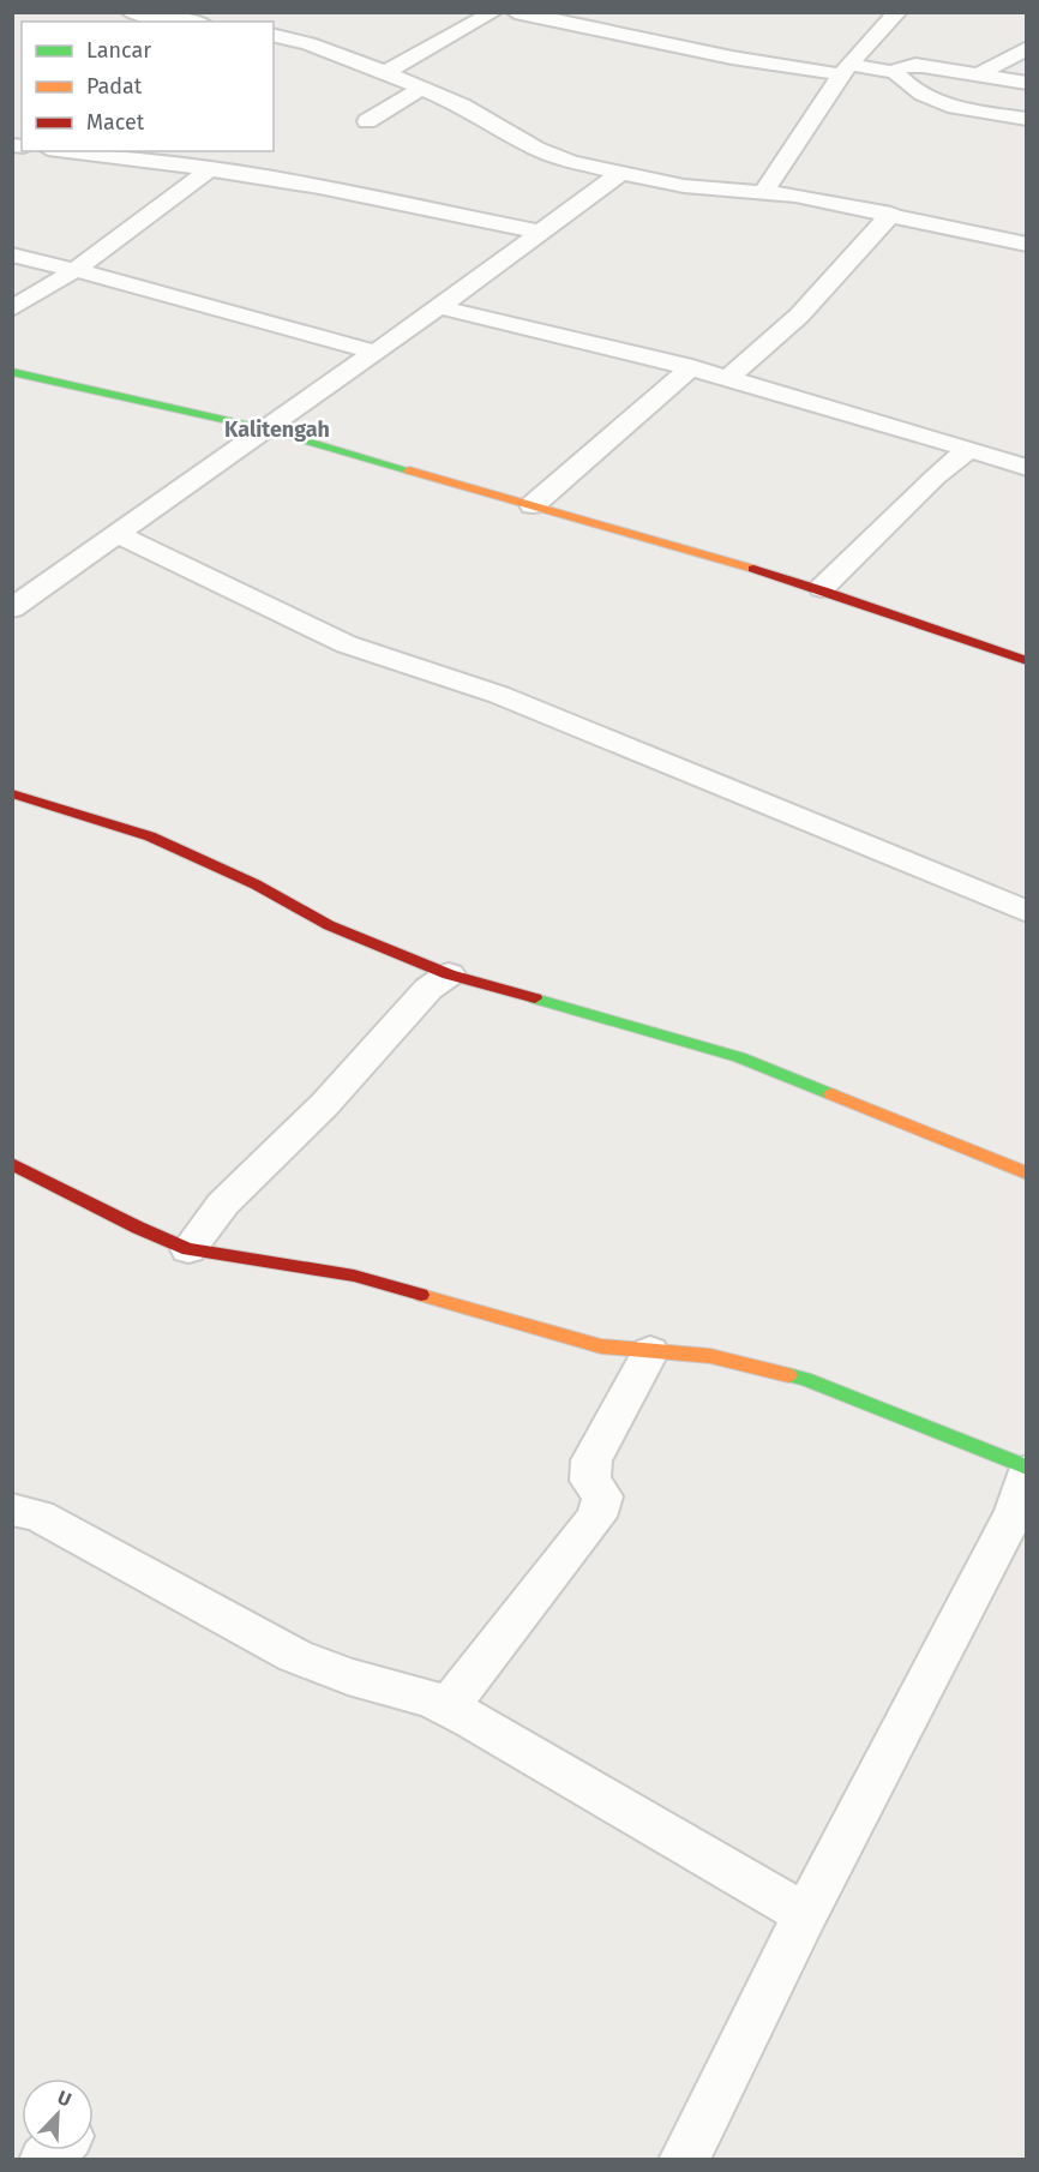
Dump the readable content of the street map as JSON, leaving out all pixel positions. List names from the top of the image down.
{
  "districts": ["Kalitengah"],
  "legend": ["Lancar", "Padat", "Macet"],
  "north": "top right"
}
